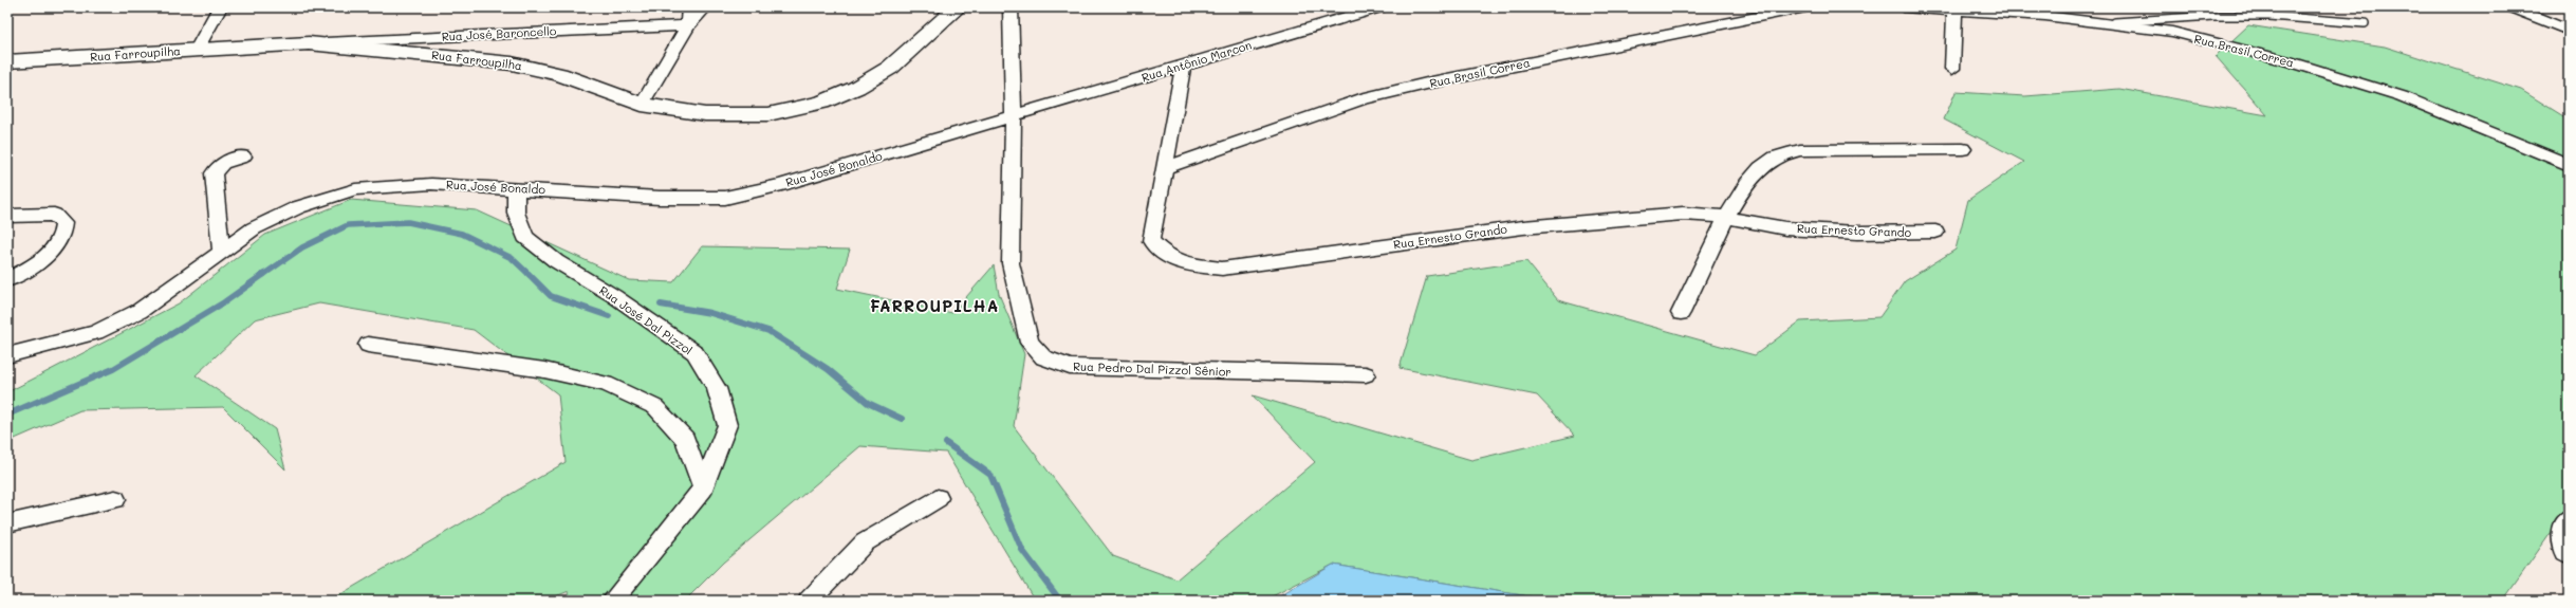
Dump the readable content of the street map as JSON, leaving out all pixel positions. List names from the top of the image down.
{
  "streets": {
    "street": [
      "Rua José Baroncello",
      "Rua Brasil Correa",
      "Rua Farroupilha",
      "Rua Antônio Marcon",
      "Rua José Bonaldo",
      "Rua Ernesto Grando",
      "Rua José Dal Pizzol",
      "Rua Pedro Dal Pizzol Sênior"
    ]
  },
  "crossings": [
    ["Rua José Baroncello", "Rua Farroupilha"],
    ["Rua Brasil Correa", "Rua Ernesto Grando"],
    ["Rua Antônio Marcon", "Rua José Bonaldo"],
    ["Rua Antônio Marcon", "Rua Ernesto Grando"],
    ["Rua Antônio Marcon", "Rua Pedro Dal Pizzol Sênior"],
    ["Rua José Bonaldo", "Rua José Dal Pizzol"],
    ["Rua José Bonaldo", "Rua Pedro Dal Pizzol Sênior"]
  ],
  "districts": ["FARROUPILHA"]
}
